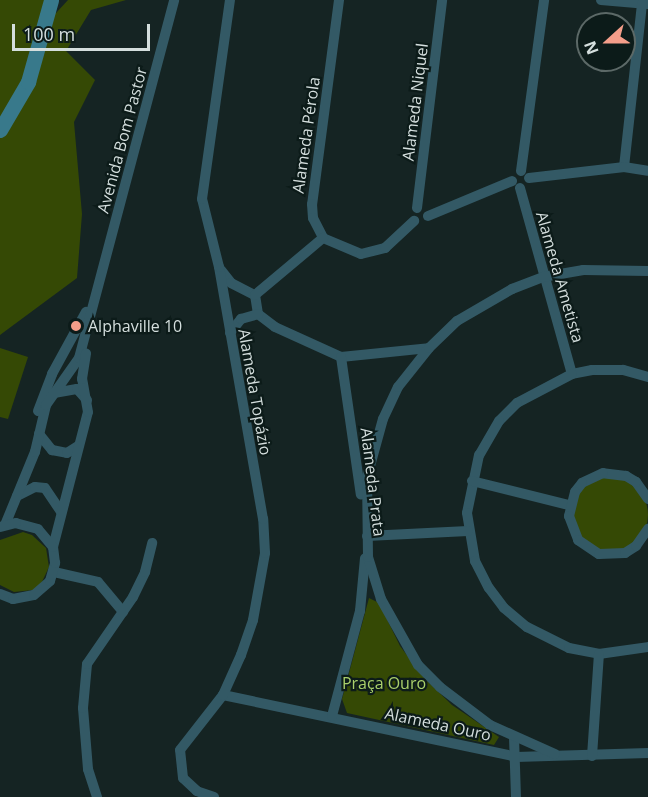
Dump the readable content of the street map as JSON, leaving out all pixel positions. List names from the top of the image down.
{
  "streets": {
    "street": [
      "Alameda Niquel",
      "Alameda Pérola",
      "Avenida Bom Pastor",
      "Alameda Ametista",
      "Alameda Topázio",
      "Alameda Prata",
      "Alameda Ouro"
    ]
  },
  "crossings": [
    ["Alameda Topázio", "Alameda Ouro"],
    ["Alameda Prata", "Alameda Ouro"]
  ],
  "parks": ["Praça Ouro"],
  "places": ["Alphaville 10"],
  "scale_bar": "100 m",
  "north": "left"
}
